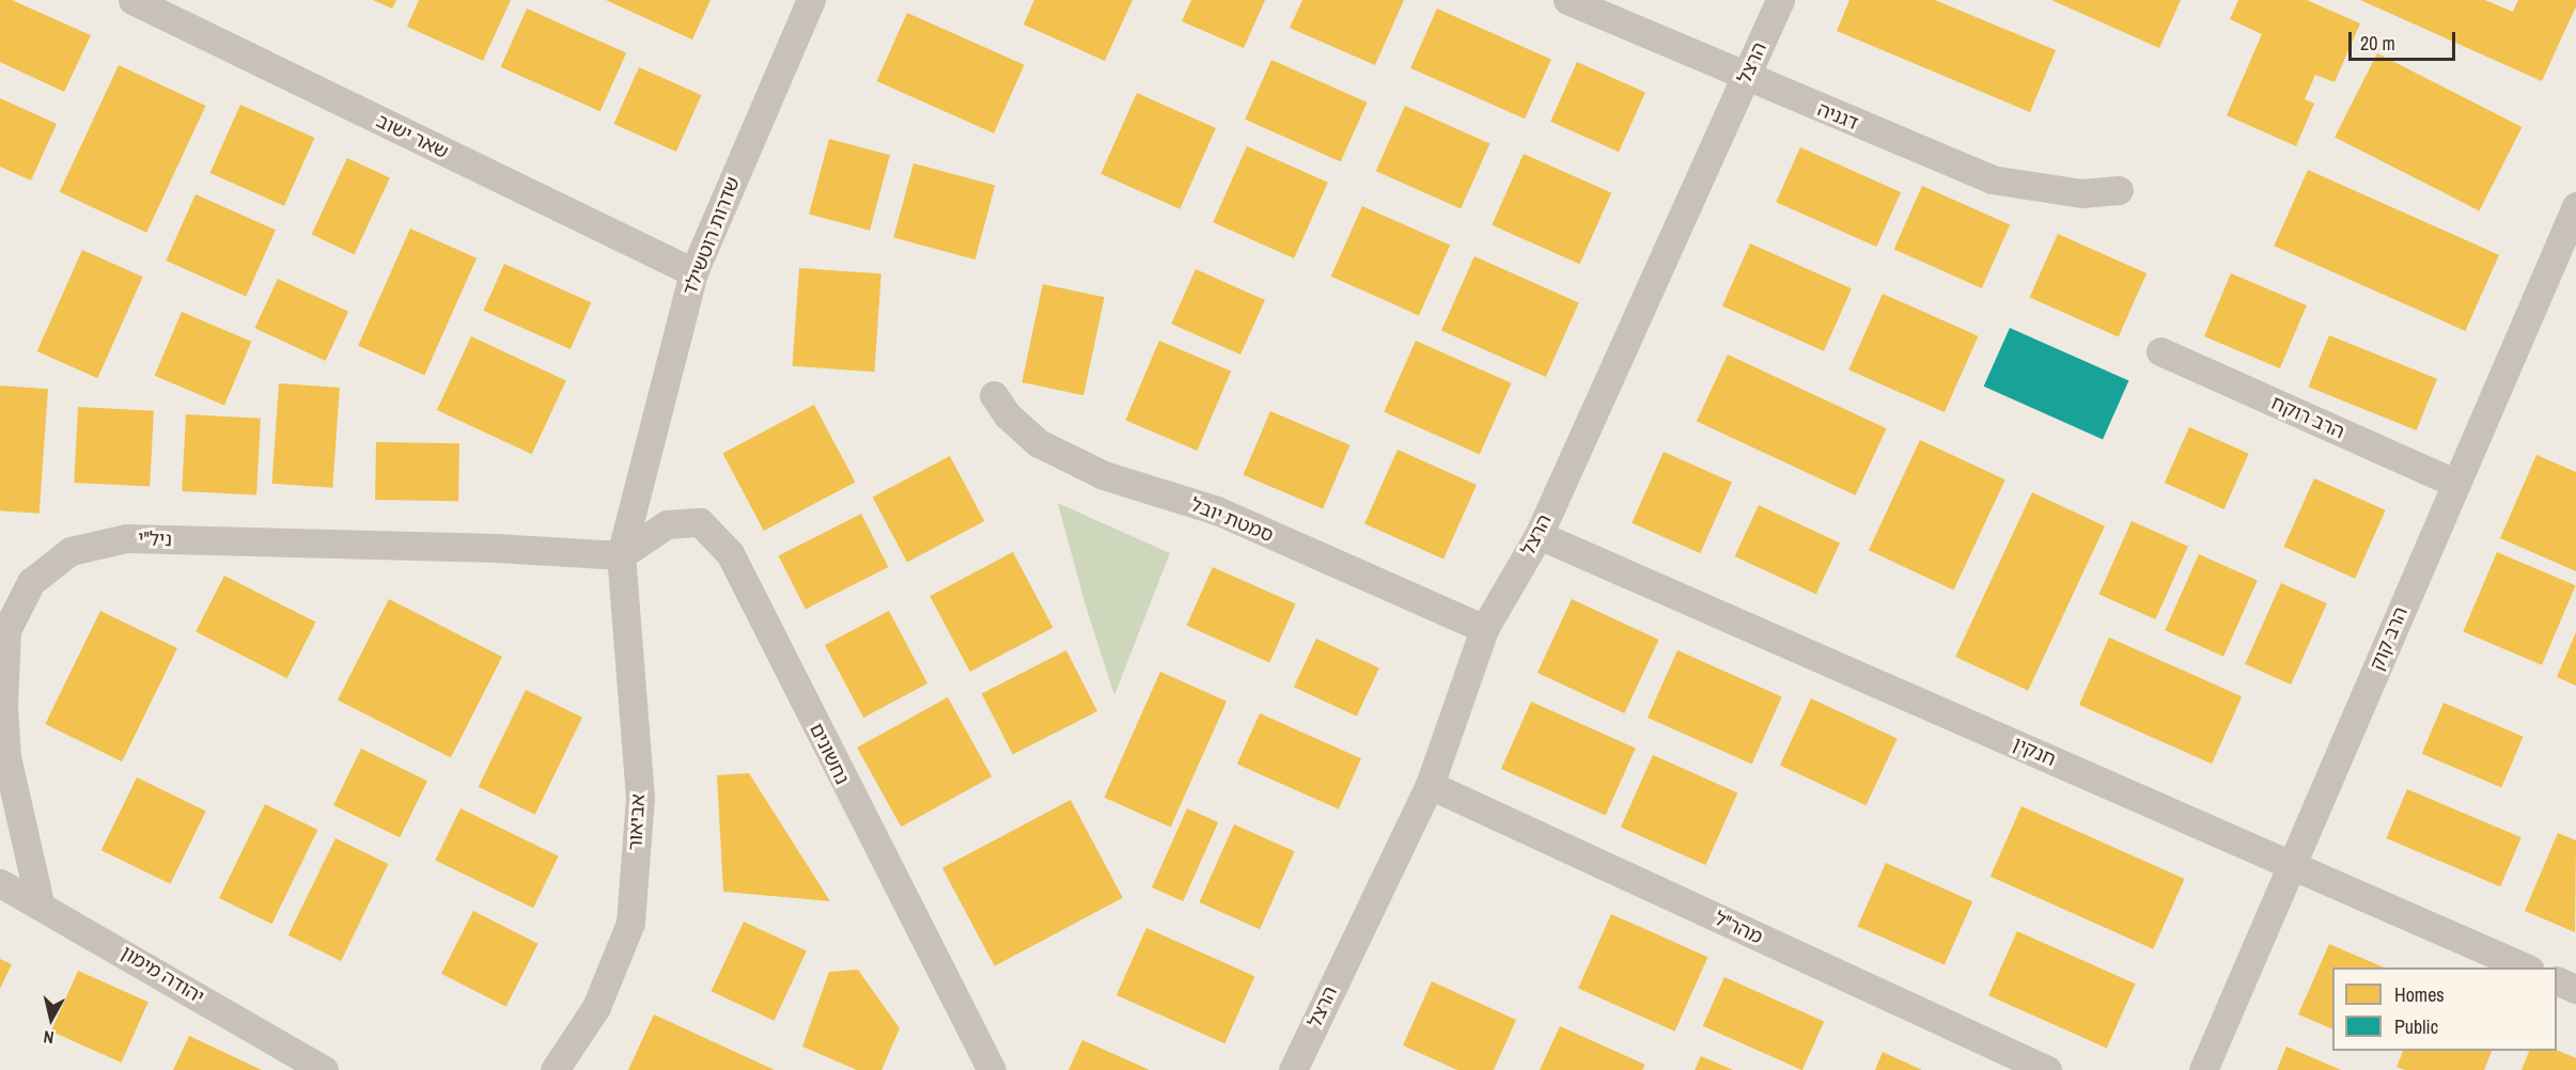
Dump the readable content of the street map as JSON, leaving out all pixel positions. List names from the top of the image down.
{
  "streets": {
    "street": [
      "הרצל",
      "דגניה",
      "שאר ישוב",
      "שדרות רוטשילד",
      "הרב רוקח",
      "סמטת יובל",
      "ניל\"י",
      "הרב קוק",
      "חנקין",
      "נחשונים",
      "אביאור",
      "מהר\"ל",
      "יהודה מימון"
    ]
  },
  "crossings": [
    ["הרצל", "דגניה"],
    ["הרצל", "סמטת יובל"],
    ["הרצל", "חנקין"],
    ["הרצל", "מהר\"ל"],
    ["שאר ישוב", "שדרות רוטשילד"],
    ["שדרות רוטשילד", "ניל\"י"],
    ["שדרות רוטשילד", "נחשונים"],
    ["שדרות רוטשילד", "אביאור"],
    ["הרב רוקח", "הרב קוק"],
    ["ניל\"י", "נחשונים"],
    ["ניל\"י", "אביאור"],
    ["ניל\"י", "יהודה מימון"],
    ["הרב קוק", "חנקין"],
    ["נחשונים", "אביאור"]
  ],
  "legend": ["Homes", "Public"],
  "scale_bar": "20 m",
  "north": "bottom"
}
